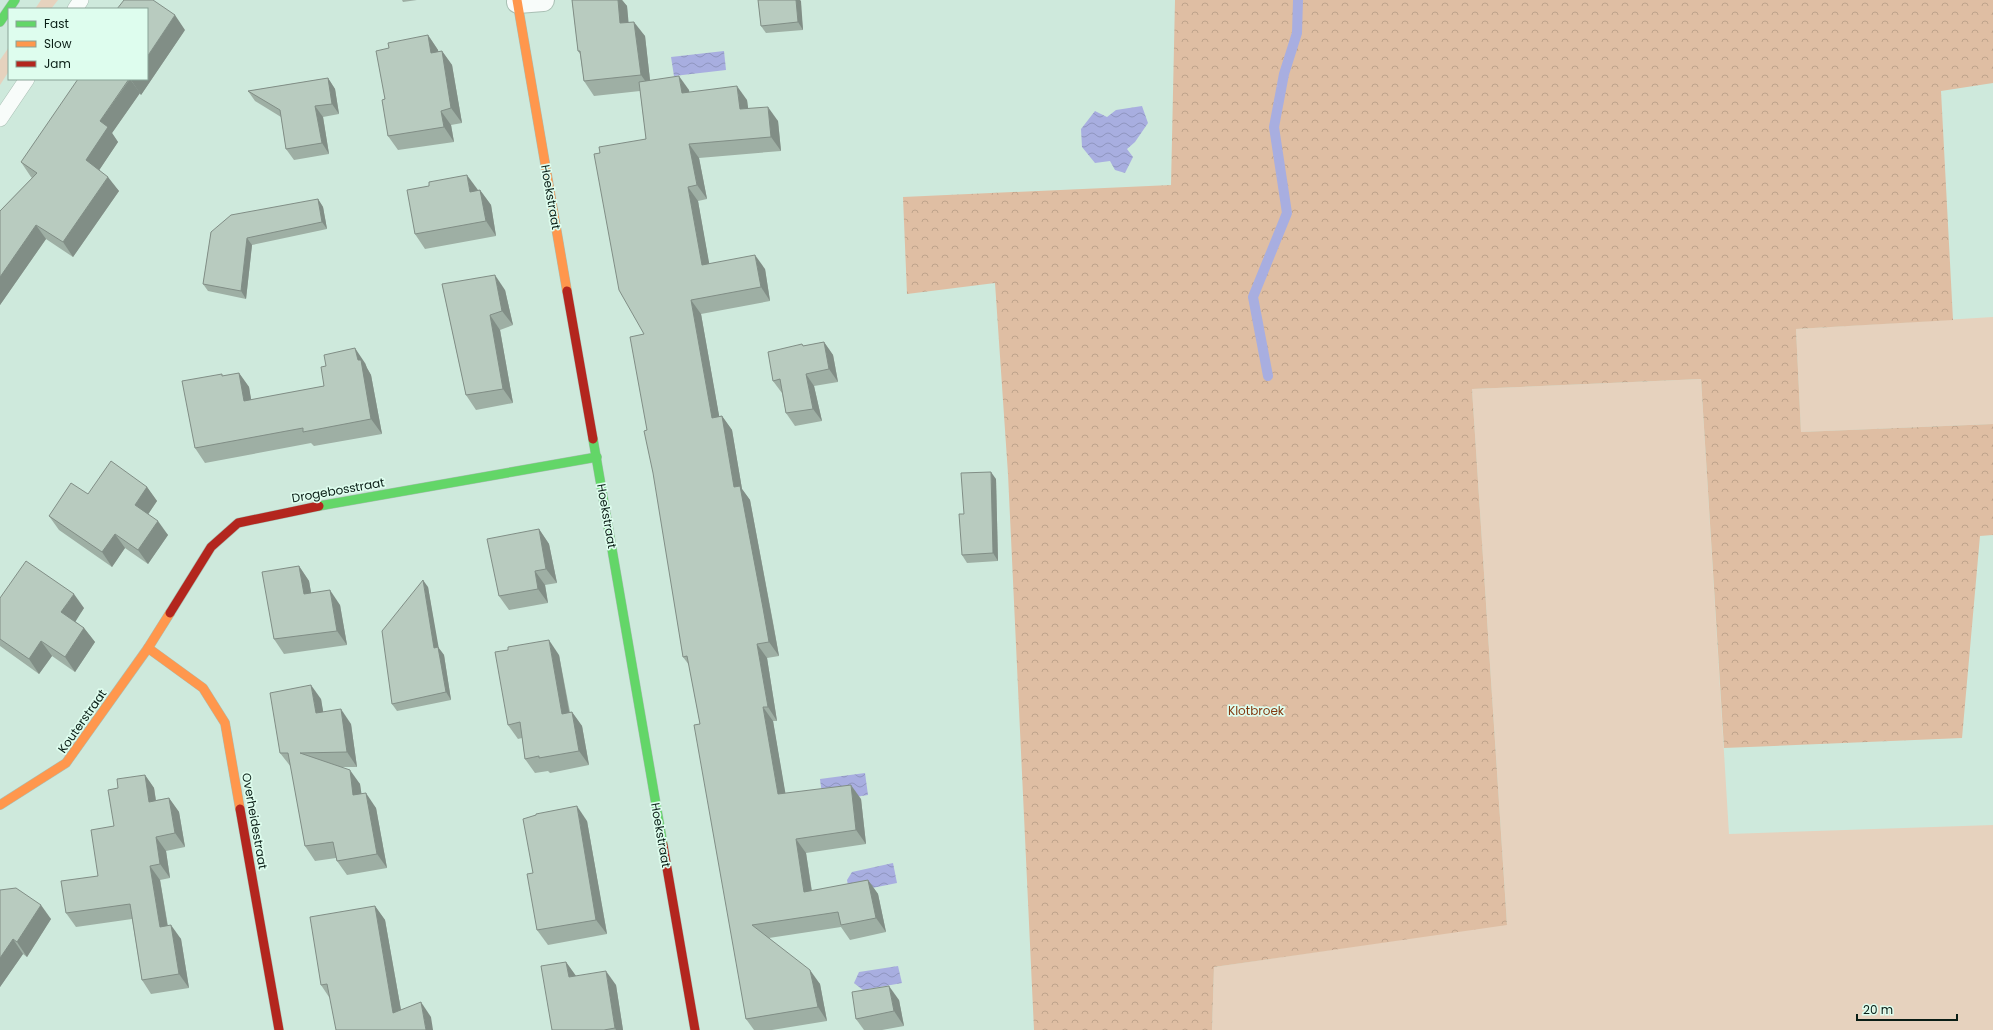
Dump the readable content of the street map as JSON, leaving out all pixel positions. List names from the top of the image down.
{
  "streets": {
    "street": [
      "Hoekstraat",
      "Drogebosstraat",
      "Kouterstraat",
      "Overheidestraat"
    ]
  },
  "crossings": [
    ["Hoekstraat", "Drogebosstraat"],
    ["Drogebosstraat", "Kouterstraat"],
    ["Drogebosstraat", "Overheidestraat"],
    ["Kouterstraat", "Overheidestraat"]
  ],
  "parks": ["Klotbroek"],
  "legend": ["Fast", "Slow", "Jam"],
  "scale_bar": "20 m"
}
